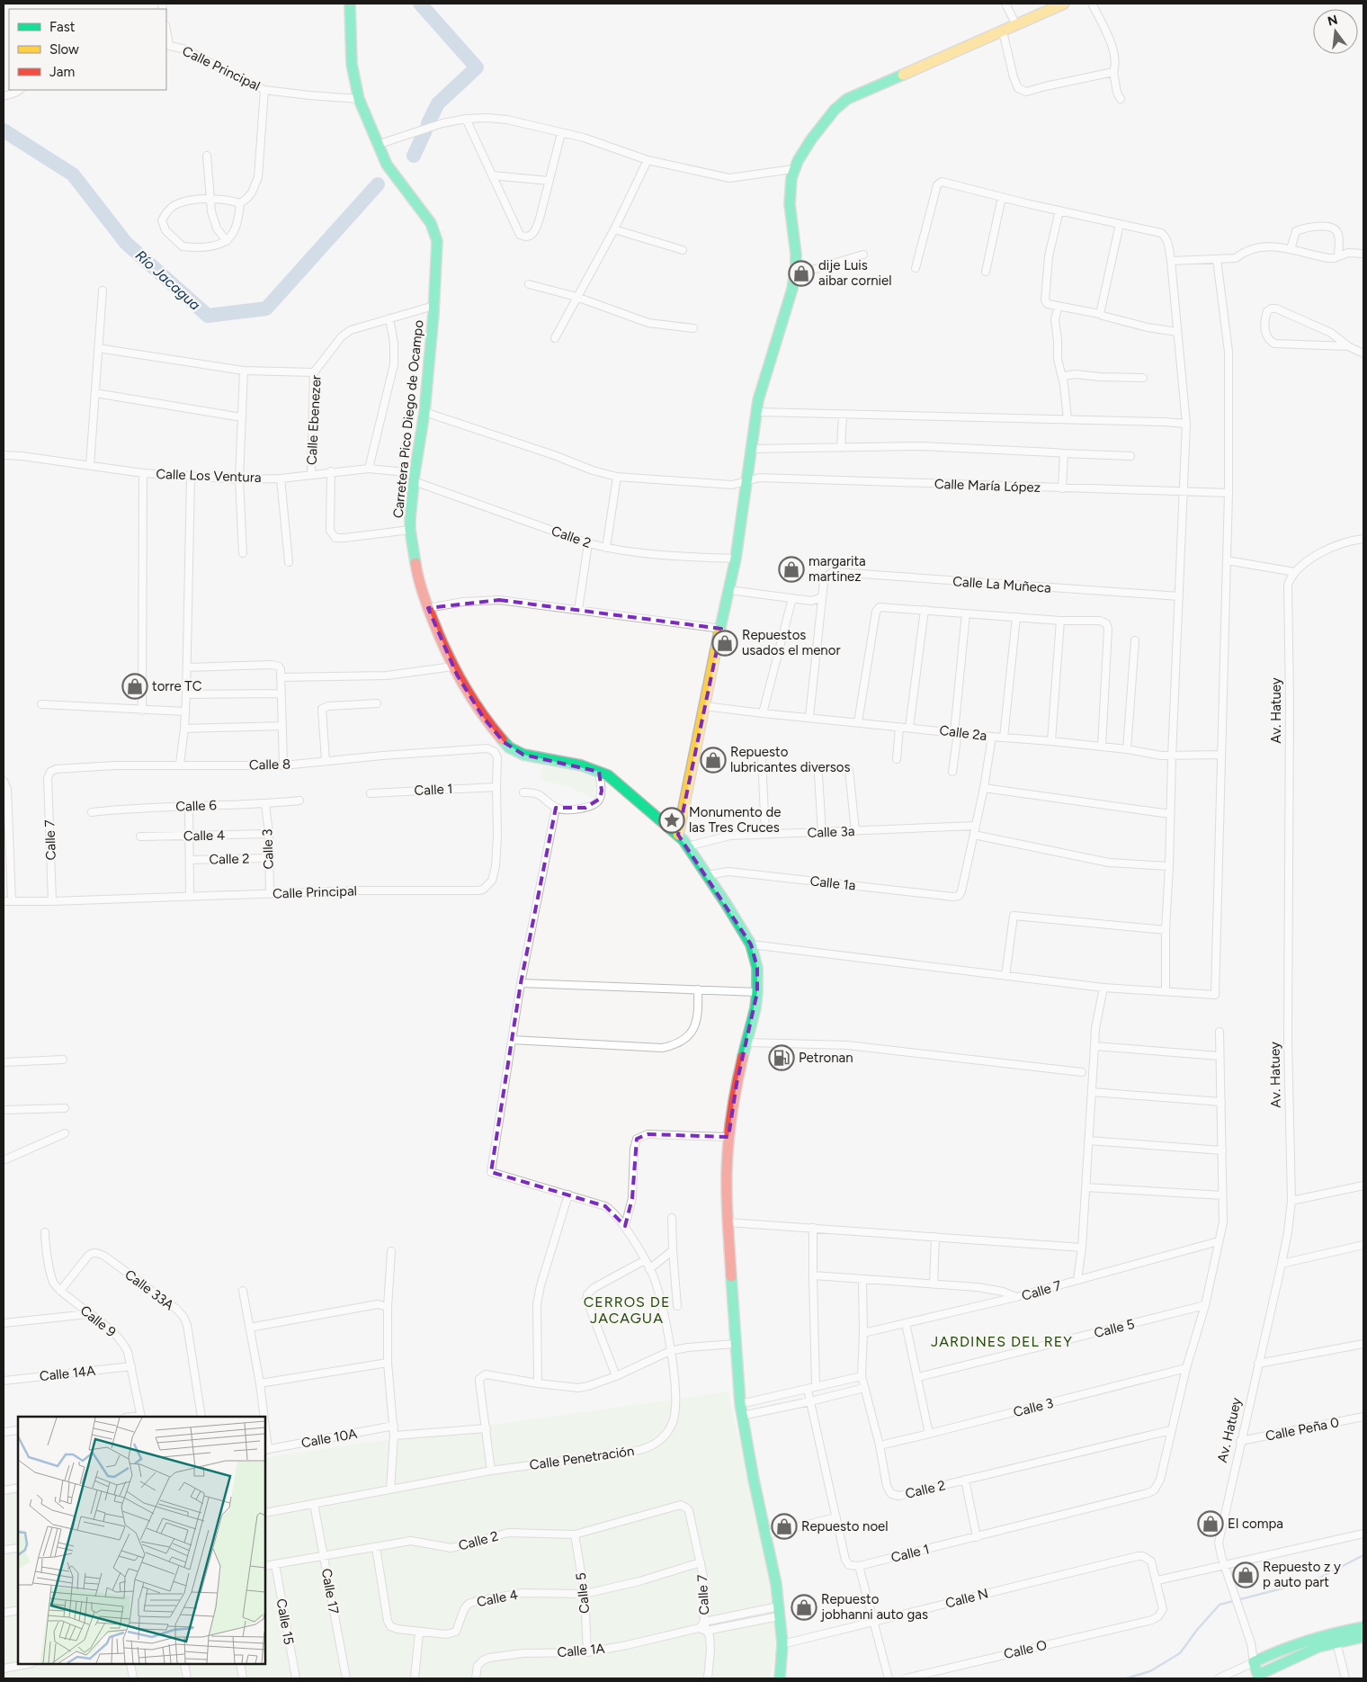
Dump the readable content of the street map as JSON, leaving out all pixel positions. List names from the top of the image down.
{
  "streets": {
    "street": [
      "Calle Principal",
      "Carretera Pico Diego de Ocampo",
      "Calle Ebenezer",
      "Calle Los Ventura",
      "Calle María López",
      "Calle 2",
      "Calle La Muñeca",
      "Av. Hatuey",
      "Calle 2a",
      "Calle 8",
      "Calle 1",
      "Calle 6",
      "Calle 3a",
      "Calle 4",
      "Calle 7",
      "Calle 3",
      "Calle 1a",
      "Calle 33A",
      "Calle 9",
      "Calle 5",
      "Calle 14A",
      "Calle Peña 0",
      "Calle 10A",
      "Calle Penetración",
      "Calle 17",
      "Calle N",
      "Calle 15",
      "Calle O",
      "Calle 1A"
    ]
  },
  "crossings": [
    ["Calle Principal", "Carretera Pico Diego de Ocampo"],
    ["Calle Principal", "Calle 8"],
    ["Calle Principal", "Calle 1"],
    ["Calle Principal", "Calle 7"],
    ["Calle Principal", "Calle 3"],
    ["Carretera Pico Diego de Ocampo", "Calle Ebenezer"],
    ["Carretera Pico Diego de Ocampo", "Calle Los Ventura"],
    ["Carretera Pico Diego de Ocampo", "Calle María López"],
    ["Carretera Pico Diego de Ocampo", "Calle 2"],
    ["Carretera Pico Diego de Ocampo", "Calle 3a"],
    ["Carretera Pico Diego de Ocampo", "Calle 1a"],
    ["Carretera Pico Diego de Ocampo", "Calle N"],
    ["Calle Ebenezer", "Calle Los Ventura"],
    ["Calle Los Ventura", "Calle 2"],
    ["Calle 2", "Calle 1"],
    ["Calle 2", "Calle 4"],
    ["Calle 2", "Calle 7"],
    ["Calle 2", "Calle 3"],
    ["Calle 2", "Calle 5"],
    ["Calle 2", "Calle 17"],
    ["Calle 2", "Calle 15"],
    ["Av. Hatuey", "Calle Peña 0"],
    ["Calle 8", "Calle 7"],
    ["Calle 6", "Calle 3"],
    ["Calle 4", "Calle 7"],
    ["Calle 4", "Calle 3"],
    ["Calle 4", "Calle 5"],
    ["Calle 33A", "Calle 9"],
    ["Calle 9", "Calle 14A"],
    ["Calle 5", "Calle 1A"],
    ["Calle Penetración", "Calle 17"],
    ["Calle N", "Calle O"]
  ],
  "districts": ["CERROS DE JACAGUA", "JARDINES DEL REY"],
  "water": ["Río Jacagua"],
  "places": {
    "shop": [
      "dije Luis aibar corniel",
      "margarita martinez",
      "Repuestos usados el menor",
      "torre TC",
      "Repuesto lubricantes diversos",
      "El compa",
      "Repuesto noel",
      "Repuesto z y p auto part",
      "Repuesto jobhanni auto gas"
    ],
    "place": ["Monumento de las Tres Cruces"],
    "fuel station": ["Petronan"]
  },
  "legend": ["Fast", "Slow", "Jam"],
  "north": "top"
}
